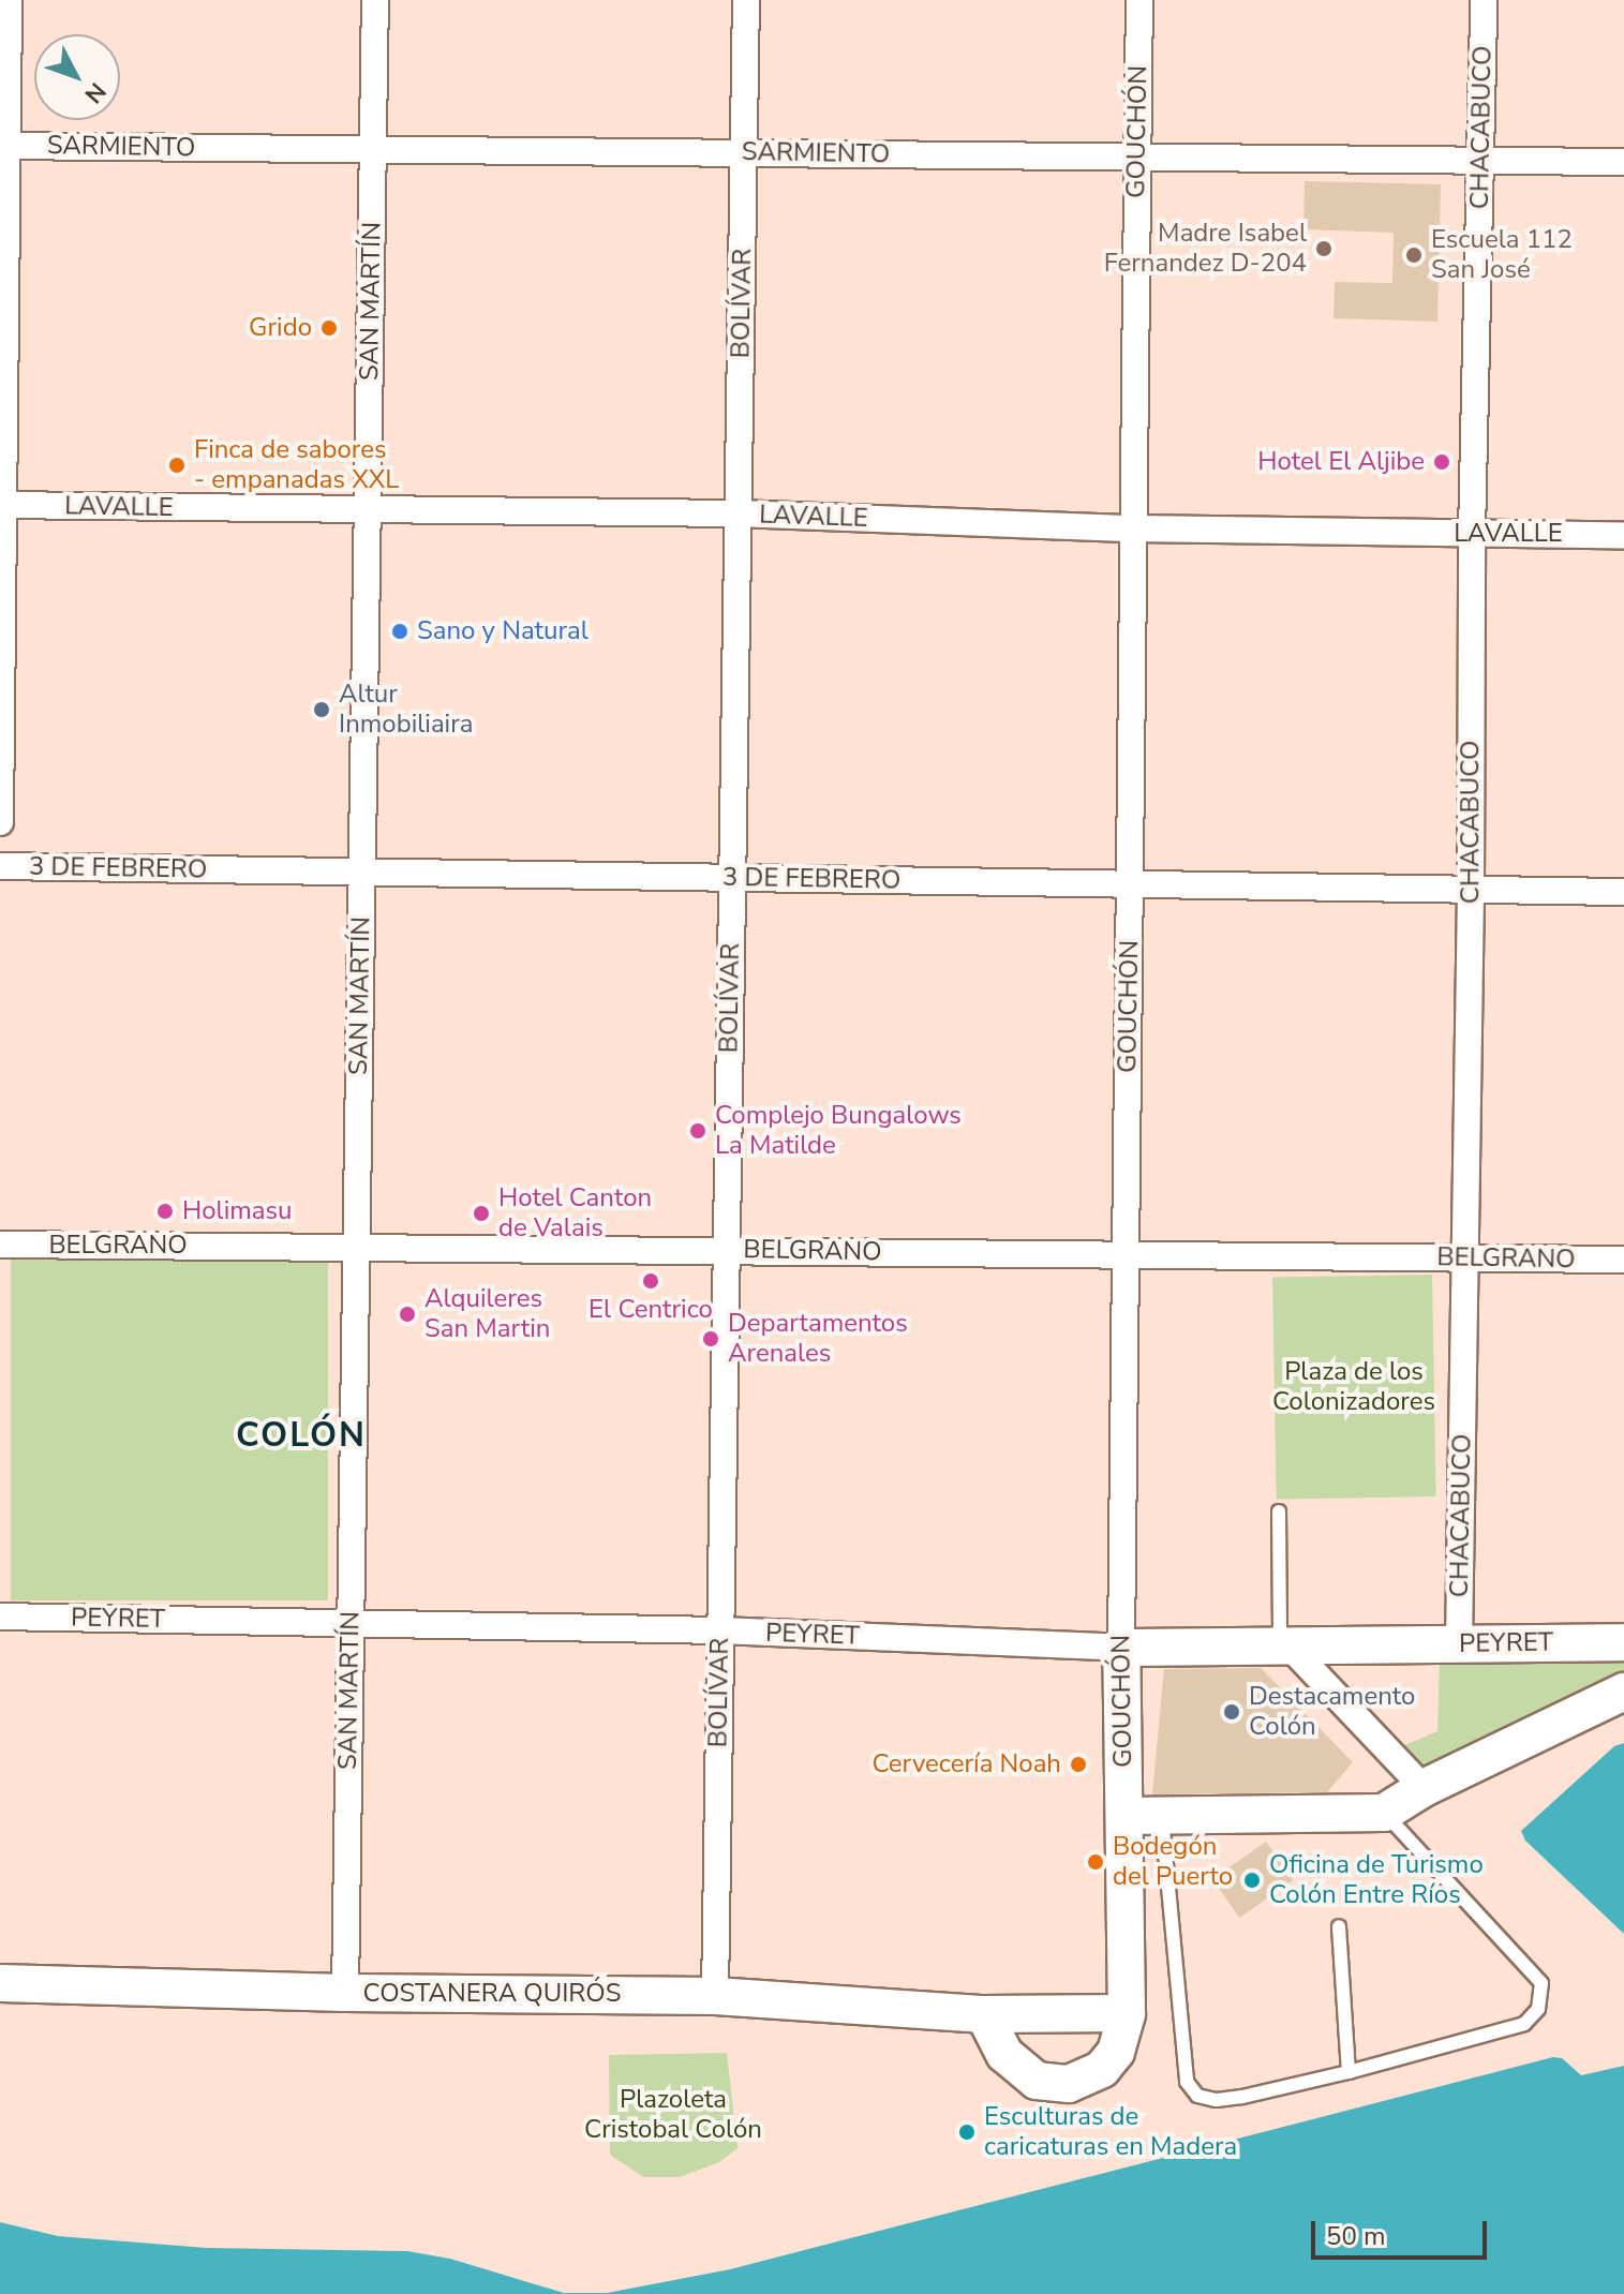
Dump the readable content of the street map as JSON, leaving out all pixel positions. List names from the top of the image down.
{
  "streets": {
    "street": [
      "CHACABUCO",
      "GOUCHÓN",
      "SARMIENTO",
      "SAN MARTÍN",
      "BOLÍVAR",
      "LAVALLE",
      "3 DE FEBRERO",
      "BELGRANO",
      "PEYRET",
      "COSTANERA QUIRÓS"
    ]
  },
  "crossings": [
    ["CHACABUCO", "SARMIENTO"],
    ["CHACABUCO", "LAVALLE"],
    ["CHACABUCO", "3 DE FEBRERO"],
    ["CHACABUCO", "BELGRANO"],
    ["CHACABUCO", "PEYRET"],
    ["GOUCHÓN", "SARMIENTO"],
    ["GOUCHÓN", "LAVALLE"],
    ["GOUCHÓN", "3 DE FEBRERO"],
    ["GOUCHÓN", "BELGRANO"],
    ["GOUCHÓN", "PEYRET"],
    ["GOUCHÓN", "COSTANERA QUIRÓS"],
    ["SARMIENTO", "SAN MARTÍN"],
    ["SARMIENTO", "BOLÍVAR"],
    ["SAN MARTÍN", "LAVALLE"],
    ["SAN MARTÍN", "3 DE FEBRERO"],
    ["SAN MARTÍN", "BELGRANO"],
    ["SAN MARTÍN", "PEYRET"],
    ["SAN MARTÍN", "COSTANERA QUIRÓS"],
    ["BOLÍVAR", "LAVALLE"],
    ["BOLÍVAR", "3 DE FEBRERO"],
    ["BOLÍVAR", "BELGRANO"],
    ["BOLÍVAR", "PEYRET"],
    ["BOLÍVAR", "COSTANERA QUIRÓS"]
  ],
  "districts": ["COLÓN"],
  "parks": ["Plaza de los Colonizadores", "Plazoleta Cristobal Colón"],
  "places": [
    "Madre Isabel Fernandez D-204",
    "Escuela 112 San José",
    "Grido",
    "Hotel El Aljibe",
    "Finca de sabores - empanadas XXL",
    "Sano y Natural",
    "Altur Inmobiliaira",
    "Complejo Bungalows La Matilde",
    "Holimasu",
    "Hotel Canton de Valais",
    "El Centrico",
    "Alquileres San Martin",
    "Departamentos Arenales",
    "Destacamento Colón",
    "Cervecería Noah",
    "Bodegón del Puerto",
    "Oficina de Turismo Colón Entre Ríos",
    "Esculturas de caricaturas en Madera"
  ],
  "scale_bar": "50 m",
  "north": "bottom right"
}
